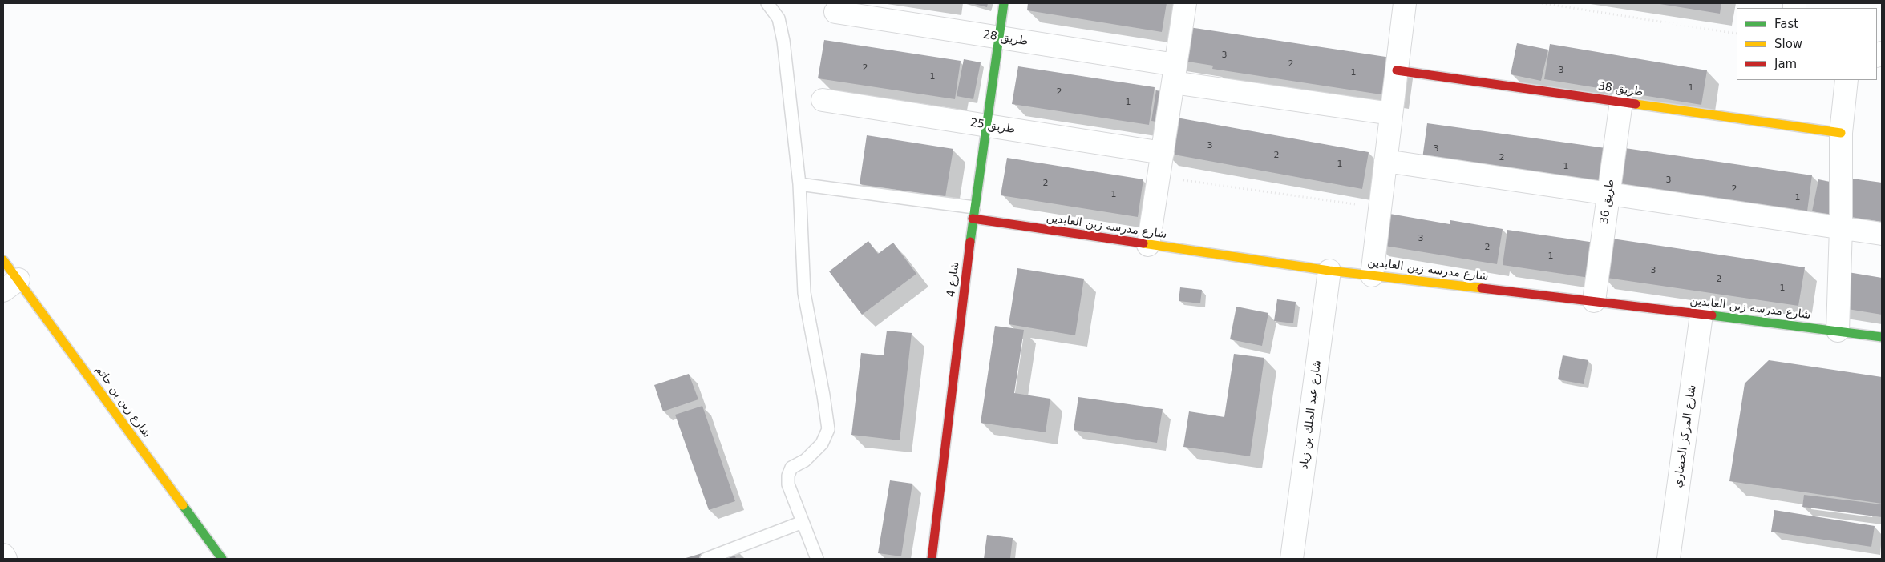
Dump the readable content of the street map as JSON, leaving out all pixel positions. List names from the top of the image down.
{
  "streets": {
    "street": [
      "طريق 28",
      "طريق 38",
      "طريق 25",
      "طريق 36",
      "شارع مدرسه زين العابدين",
      "شارع 4",
      "شارع زين بن حاتم",
      "شارع عبد الملك بن زياد",
      "شارع المركز الحضاري"
    ]
  },
  "crossings": [
    ["طريق 28", "شارع 4"],
    ["طريق 38", "طريق 36"],
    ["طريق 25", "شارع 4"],
    ["طريق 36", "شارع مدرسه زين العابدين"],
    ["شارع مدرسه زين العابدين", "شارع 4"],
    ["شارع مدرسه زين العابدين", "شارع عبد الملك بن زياد"],
    ["شارع مدرسه زين العابدين", "شارع المركز الحضاري"]
  ],
  "house_numbers": [
    "3",
    "2",
    "2",
    "3",
    "1",
    "1",
    "1",
    "2",
    "1",
    "3",
    "3",
    "2",
    "2",
    "1",
    "1",
    "3",
    "2",
    "2",
    "1",
    "1",
    "3",
    "2",
    "1",
    "3",
    "2",
    "1"
  ],
  "legend": ["Fast", "Slow", "Jam"]
}
